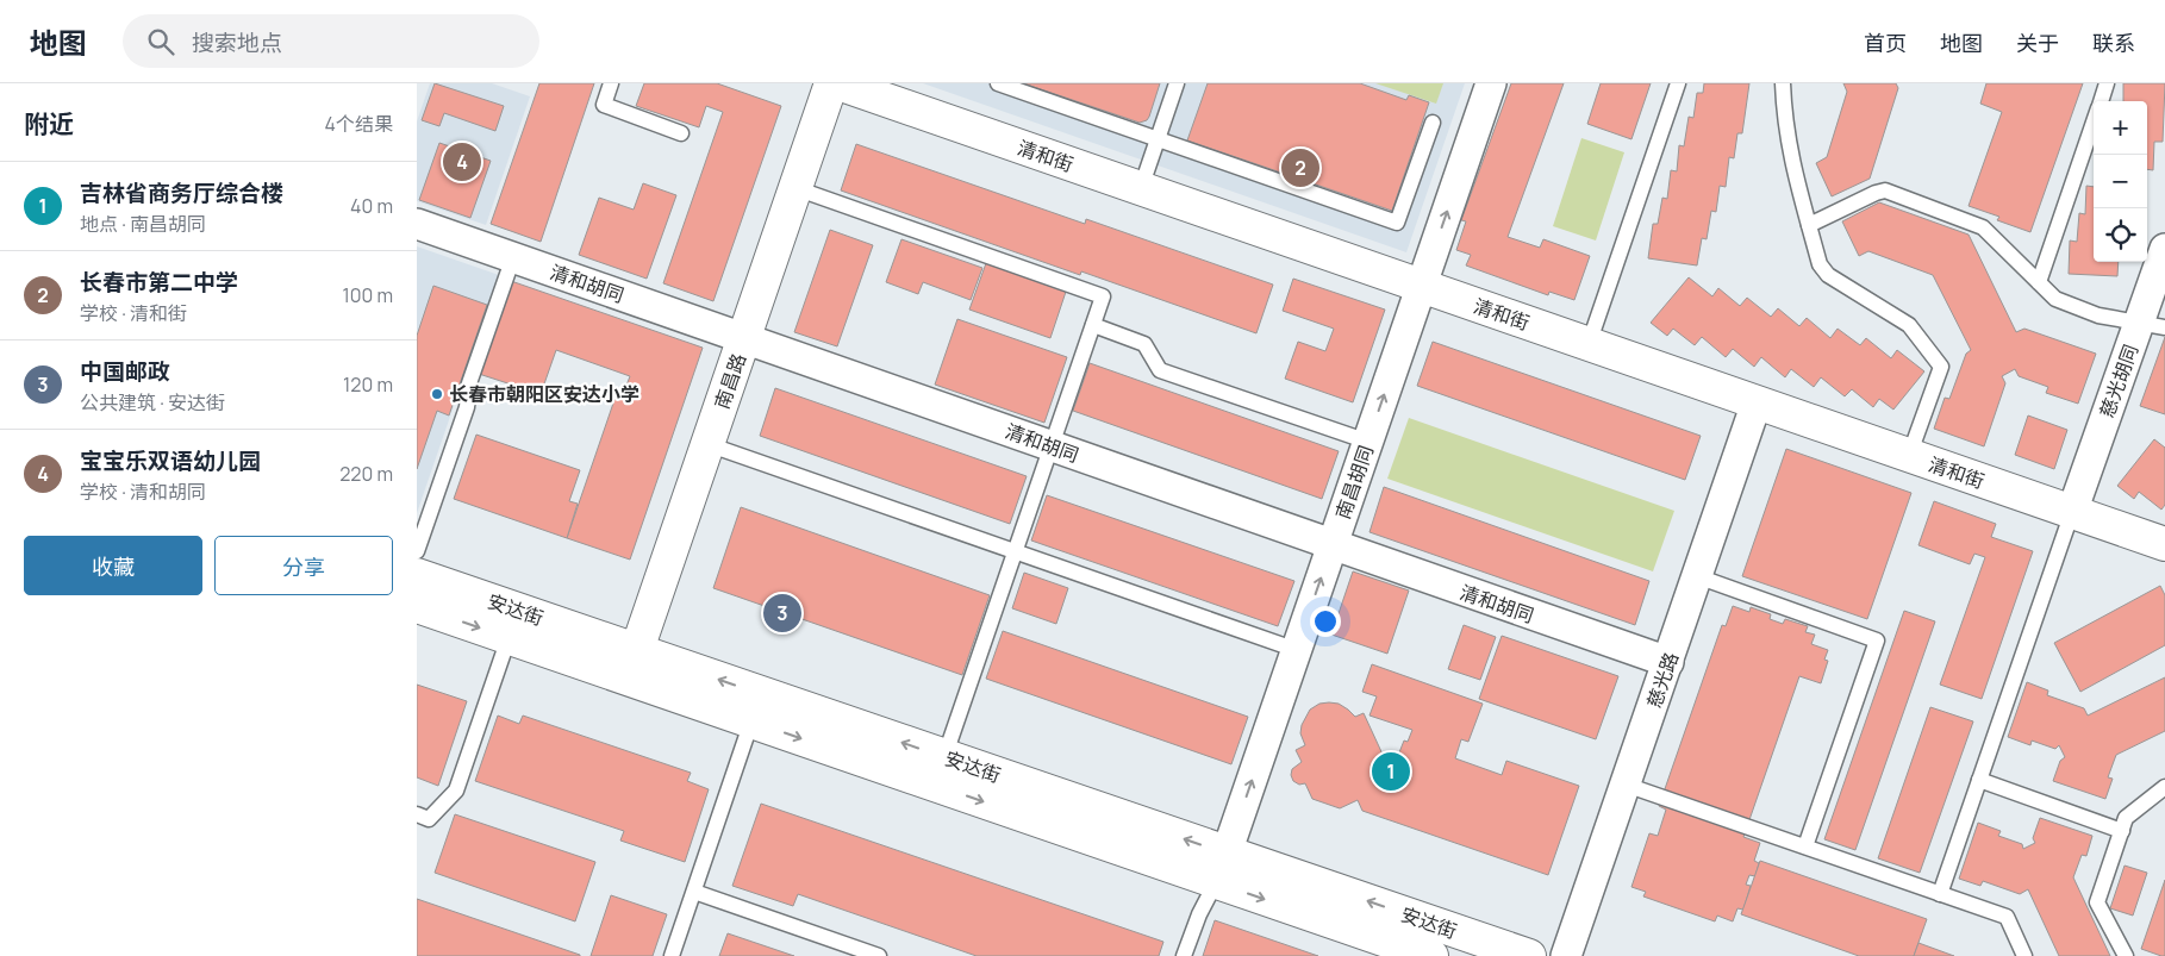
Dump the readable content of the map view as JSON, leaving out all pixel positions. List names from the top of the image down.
{
  "streets": {
    "main road": ["清和街", "南昌路", "安达街"],
    "street": [
      "清和胡同",
      "慈光胡同",
      "南昌胡同",
      "慈光路"
    ]
  },
  "crossings": [
    ["清和街", "慈光胡同"],
    ["清和街", "南昌胡同"],
    ["清和街", "慈光路"],
    ["清和胡同", "南昌路"],
    ["清和胡同", "南昌胡同"],
    ["清和胡同", "慈光路"],
    ["南昌路", "安达街"],
    ["南昌胡同", "安达街"]
  ],
  "one_way": ["南昌胡同"],
  "places": ["长春市朝阳区安达小学"],
  "page": {
    "header": "地图",
    "search": "搜索地点",
    "nav": [
      "首页",
      "地图",
      "关于",
      "联系"
    ],
    "heading": ["附近", "4个结果"],
    "map_buttons": ["+", "−"],
    "pins": [
      "4",
      "2",
      "3",
      "1"
    ],
    "list": [
      {
        "mark": "1",
        "name": "吉林省商务厅综合楼",
        "note": "地点 · 南昌胡同",
        "value": "40 m"
      },
      {
        "mark": "2",
        "name": "长春市第二中学",
        "note": "学校 · 清和街",
        "value": "100 m"
      },
      {
        "mark": "3",
        "name": "中国邮政",
        "note": "公共建筑 · 安达街",
        "value": "120 m"
      },
      {
        "mark": "4",
        "name": "宝宝乐双语幼儿园",
        "note": "学校 · 清和胡同",
        "value": "220 m"
      }
    ],
    "buttons": ["收藏", "分享"]
  }
}
